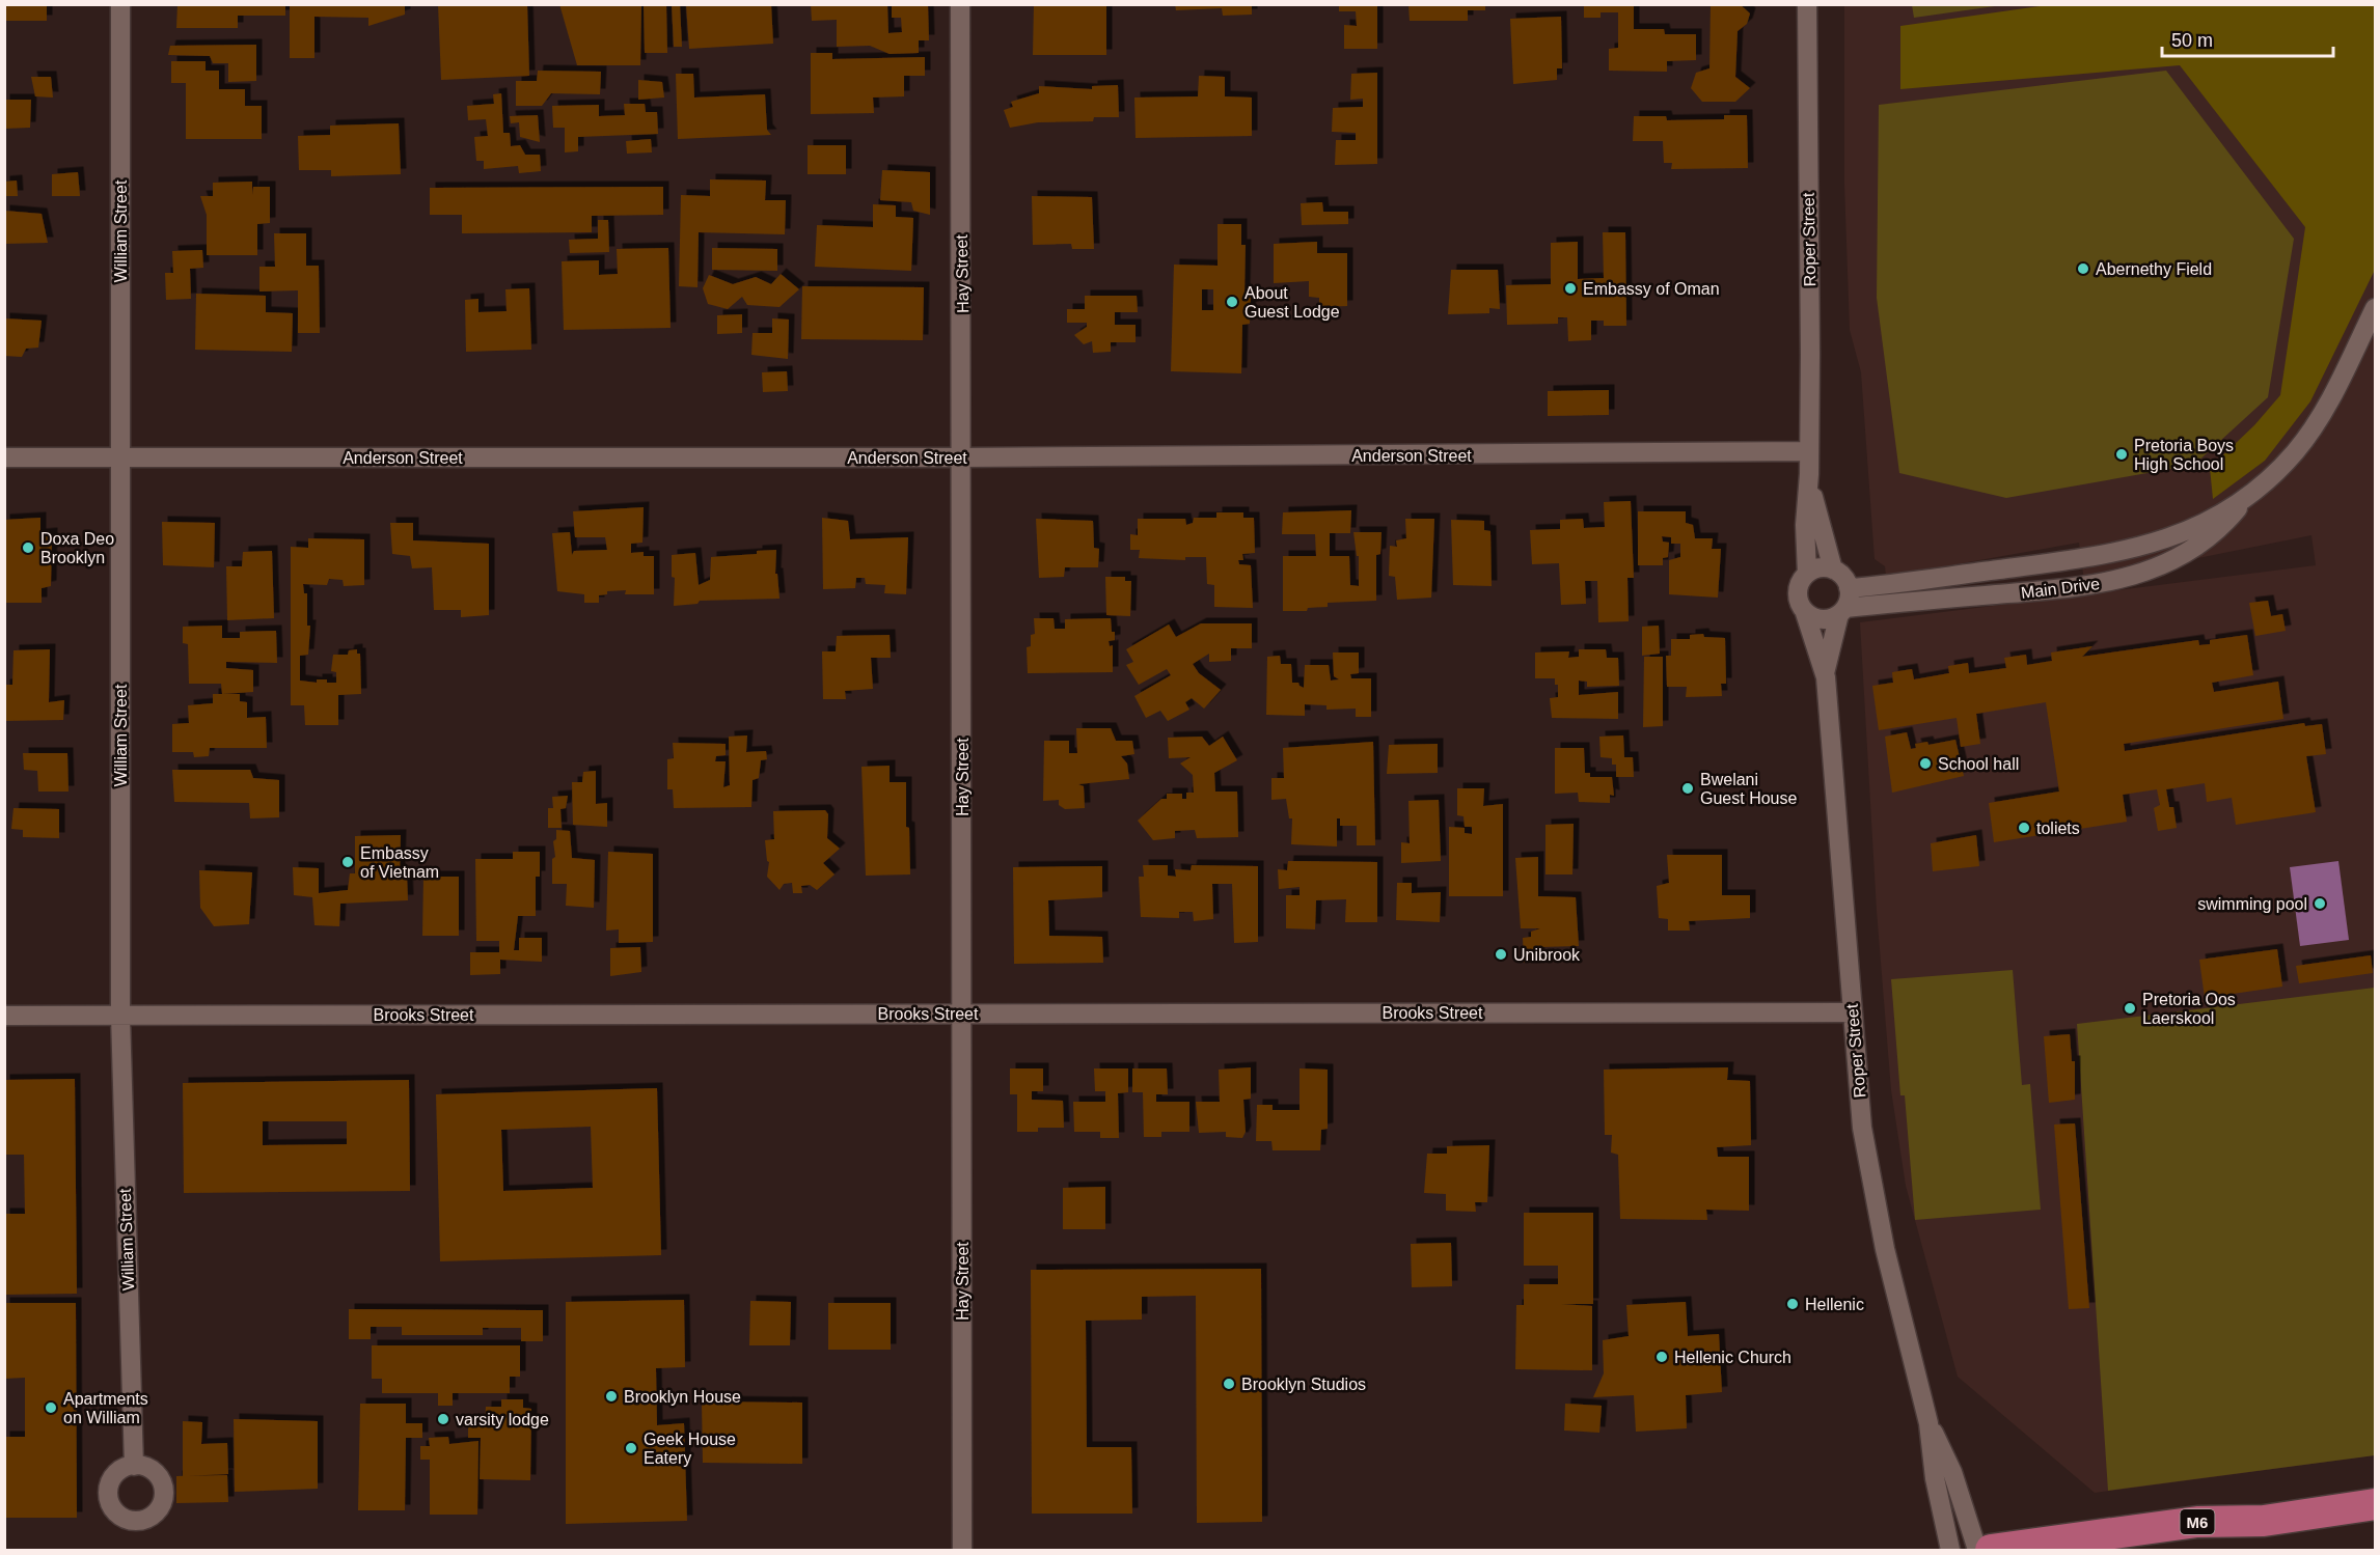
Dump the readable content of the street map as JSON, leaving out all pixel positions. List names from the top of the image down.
{
  "streets": {
    "main road": ["M6"],
    "street": [
      "William Street",
      "Roper Street",
      "Hay Street",
      "Anderson Street",
      "Main Drive",
      "Brooks Street"
    ]
  },
  "crossings": [
    ["William Street", "Anderson Street"],
    ["William Street", "Brooks Street"],
    ["Roper Street", "Anderson Street"],
    ["Roper Street", "Main Drive"],
    ["Roper Street", "Brooks Street"],
    ["Hay Street", "Anderson Street"],
    ["Hay Street", "Brooks Street"]
  ],
  "places": [
    "Abernethy Field",
    "Embassy of Oman",
    "About Guest Lodge",
    "Pretoria Boys High School",
    "Doxa Deo Brooklyn",
    "School hall",
    "Bwelani Guest House",
    "toliets",
    "Embassy of Vietnam",
    "swimming pool",
    "Unibrook",
    "Pretoria Oos Laerskool",
    "Hellenic",
    "Hellenic Church",
    "Brooklyn Studios",
    "Brooklyn House",
    "Apartments on William",
    "varsity lodge",
    "Geek House Eatery"
  ],
  "scale_bar": "50 m"
}
